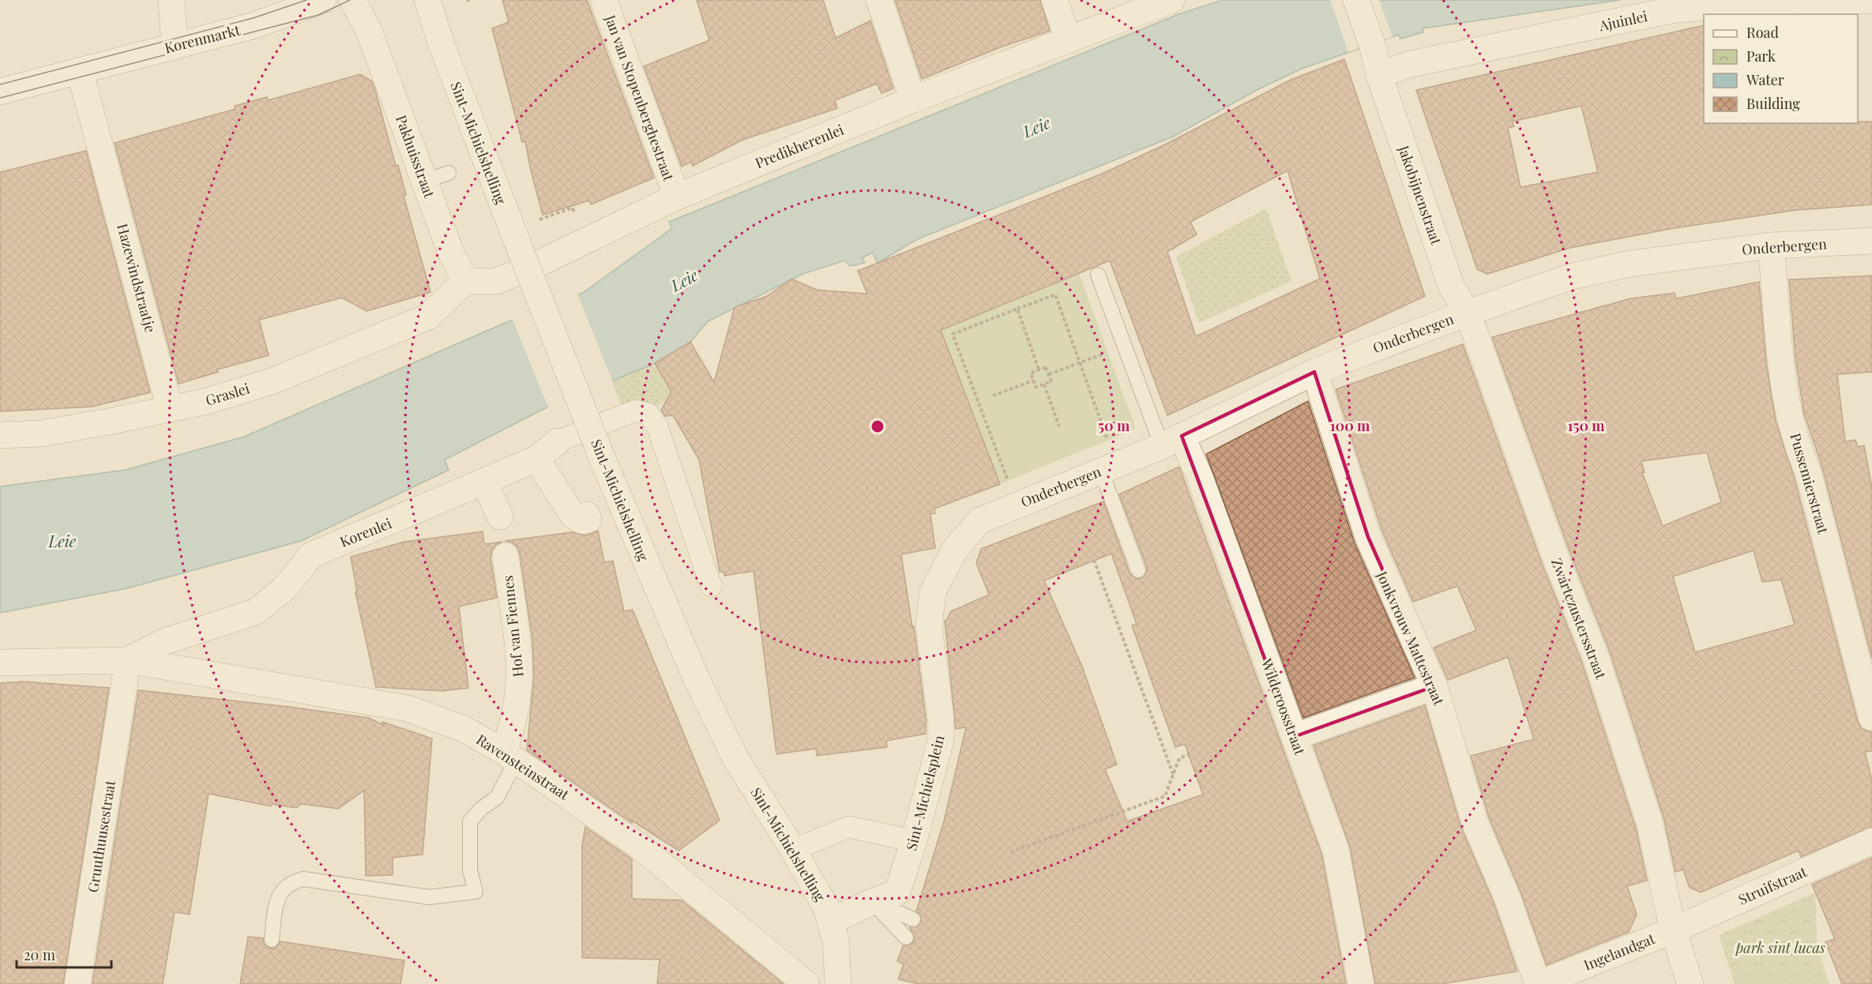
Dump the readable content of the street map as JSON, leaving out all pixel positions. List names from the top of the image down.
{
  "streets": {
    "street": [
      "Ajuinlei",
      "Korenmarkt",
      "Jan van Stopenberghestraat",
      "Sint-Michielshelling",
      "Predikherenlei",
      "Pakhuisstraat",
      "Jakobijnenstraat",
      "Onderbergen",
      "Hazewindstraatje",
      "Graslei",
      "Pussemierstraat",
      "Korenlei",
      "Zwartezustersstraat",
      "Hof van Fiennes",
      "Jonkvrouw Mattestraat",
      "Wilderoosstraat",
      "Ravensteinstraat",
      "Sint-Michielsplein",
      "Gruuthuusestraat",
      "Struifstraat",
      "Ingelandgat"
    ]
  },
  "crossings": [
    ["Ajuinlei", "Jakobijnenstraat"],
    ["Korenmarkt", "Hazewindstraatje"],
    ["Jan van Stopenberghestraat", "Predikherenlei"],
    ["Sint-Michielshelling", "Sint-Michielsplein"],
    ["Predikherenlei", "Pakhuisstraat"],
    ["Predikherenlei", "Graslei"],
    ["Pakhuisstraat", "Graslei"],
    ["Jakobijnenstraat", "Onderbergen"],
    ["Jakobijnenstraat", "Zwartezustersstraat"],
    ["Onderbergen", "Pussemierstraat"],
    ["Onderbergen", "Zwartezustersstraat"],
    ["Onderbergen", "Jonkvrouw Mattestraat"],
    ["Onderbergen", "Wilderoosstraat"],
    ["Onderbergen", "Sint-Michielsplein"],
    ["Hazewindstraatje", "Graslei"],
    ["Korenlei", "Ravensteinstraat"],
    ["Korenlei", "Gruuthuusestraat"],
    ["Zwartezustersstraat", "Struifstraat"],
    ["Zwartezustersstraat", "Ingelandgat"],
    ["Hof van Fiennes", "Ravensteinstraat"],
    ["Jonkvrouw Mattestraat", "Ingelandgat"],
    ["Struifstraat", "Ingelandgat"]
  ],
  "water": ["Leie"],
  "parks": ["park sint lucas"],
  "legend": [
    "Road",
    "Park",
    "Water",
    "Building"
  ],
  "scale_bar": "20 m",
  "rings": ["50 m", "100 m", "150 m"]
}
